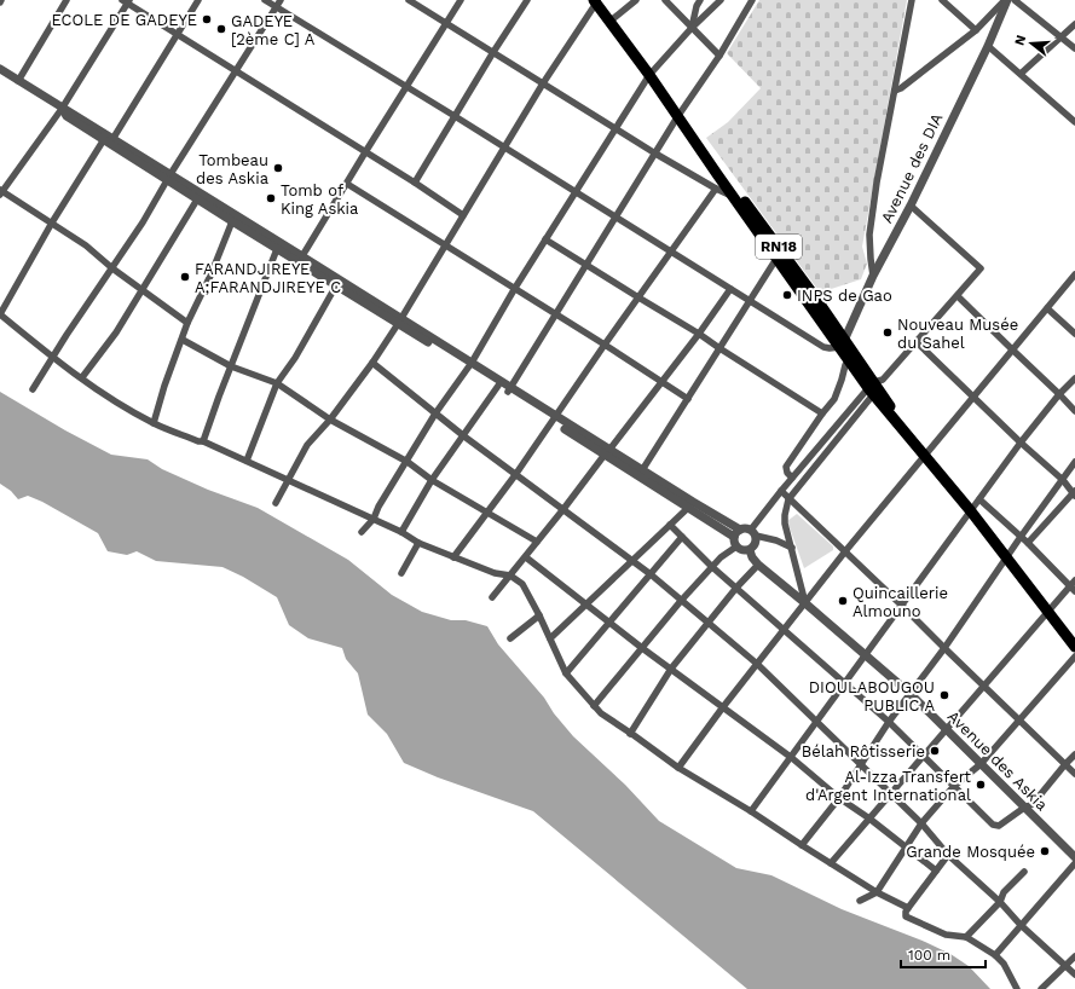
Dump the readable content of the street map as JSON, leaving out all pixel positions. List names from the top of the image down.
{
  "streets": {
    "main road": ["RN18"],
    "street": ["Avenue des DIA", "Avenue des Askia"]
  },
  "crossings": [
    ["Avenue des DIA", "RN18"]
  ],
  "places": [
    "ECOLE DE GADEYE",
    "GADEYE [2ème C] A",
    "Tombeau des Askia",
    "Tomb of King Askia",
    "FARANDJIREYE A;FARANDJIREYE C",
    "INPS de Gao",
    "Nouveau Musée du Sahel",
    "Quincaillerie Almouno",
    "DIOULABOUGOU PUBLIC A",
    "Bélah Rôtisserie",
    "Al-Izza Transfert d'Argent International",
    "Grande Mosquée"
  ],
  "scale_bar": "100 m",
  "north": "left"
}
